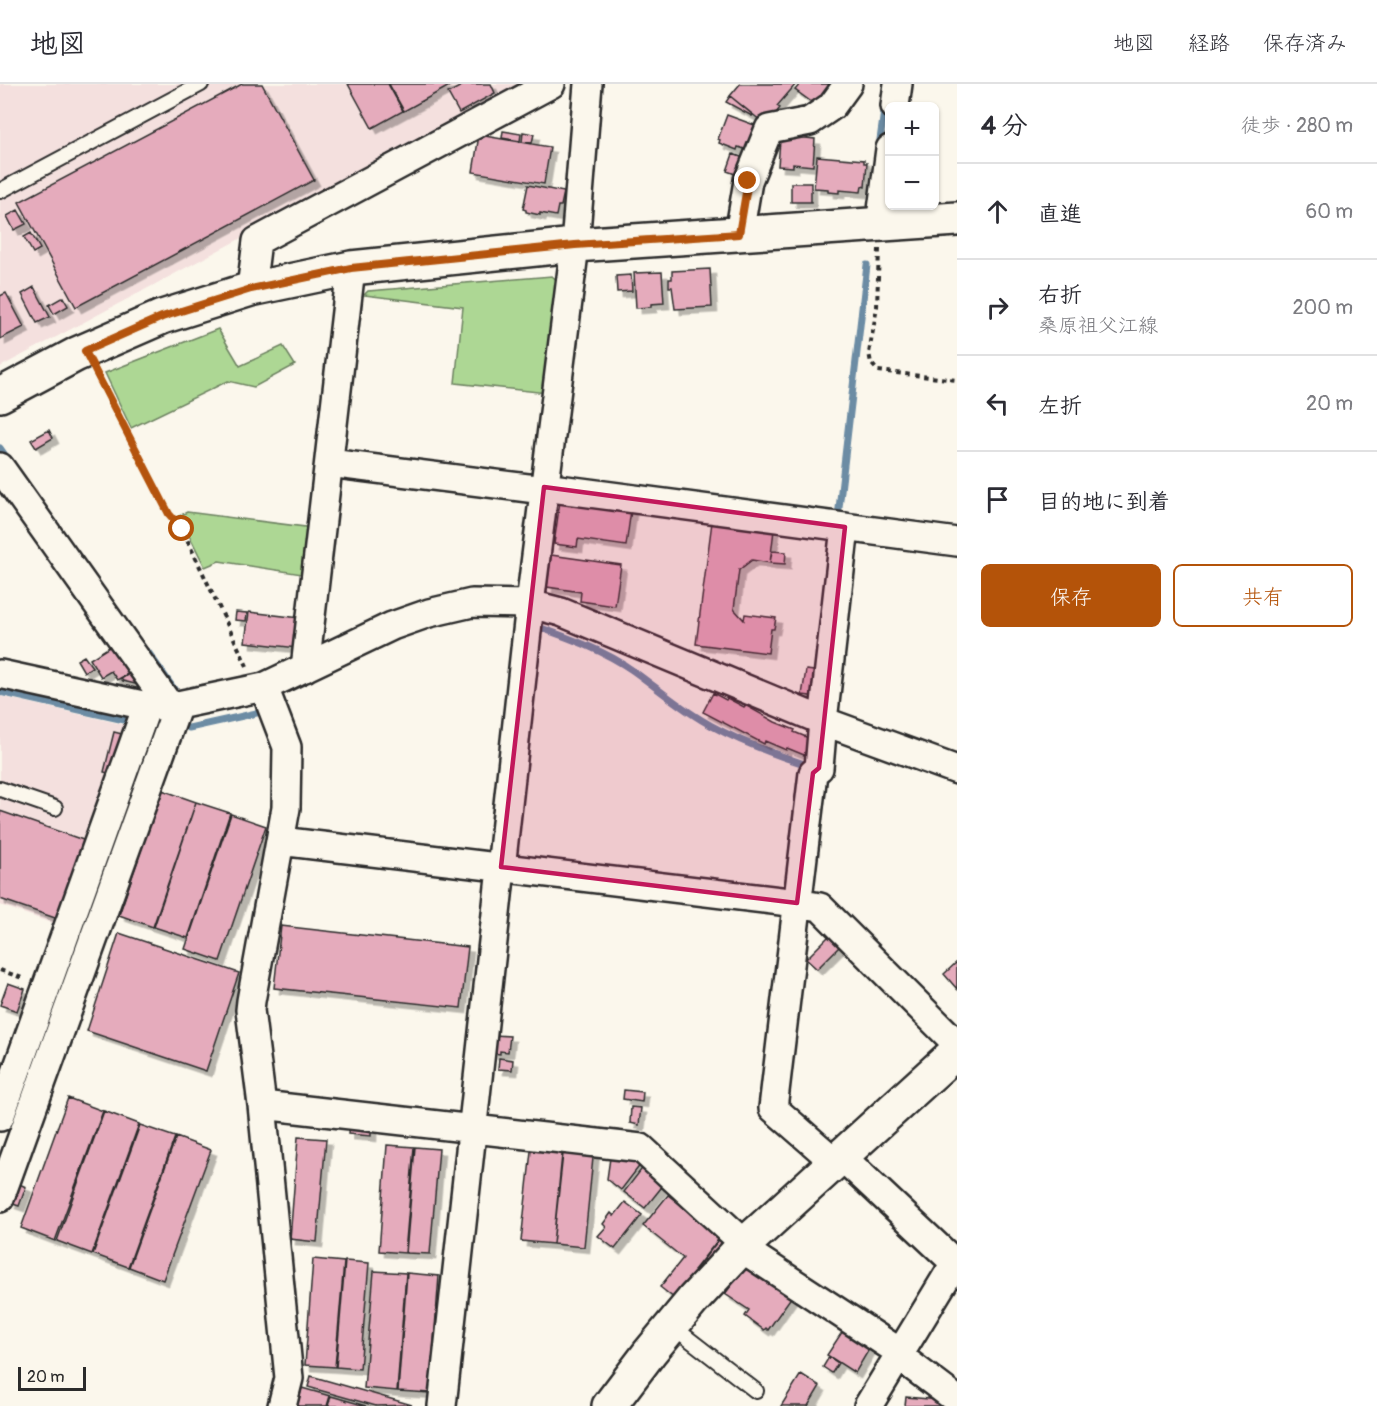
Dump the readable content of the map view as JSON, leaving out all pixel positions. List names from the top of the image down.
{
  "scale_bar": "20 m",
  "page": {
    "header": "地図",
    "nav": ["地図", "経路", "保存済み"],
    "heading": ["4 分", "徒歩 · 280 m"],
    "map_buttons": ["+", "−"],
    "list": [
      ["直進", "60 m"],
      ["右折", "桑原祖父江線", "200 m"],
      ["左折", "20 m"],
      "目的地に到着"
    ],
    "buttons": ["保存", "共有"],
    "scale": "20 m"
  }
}
